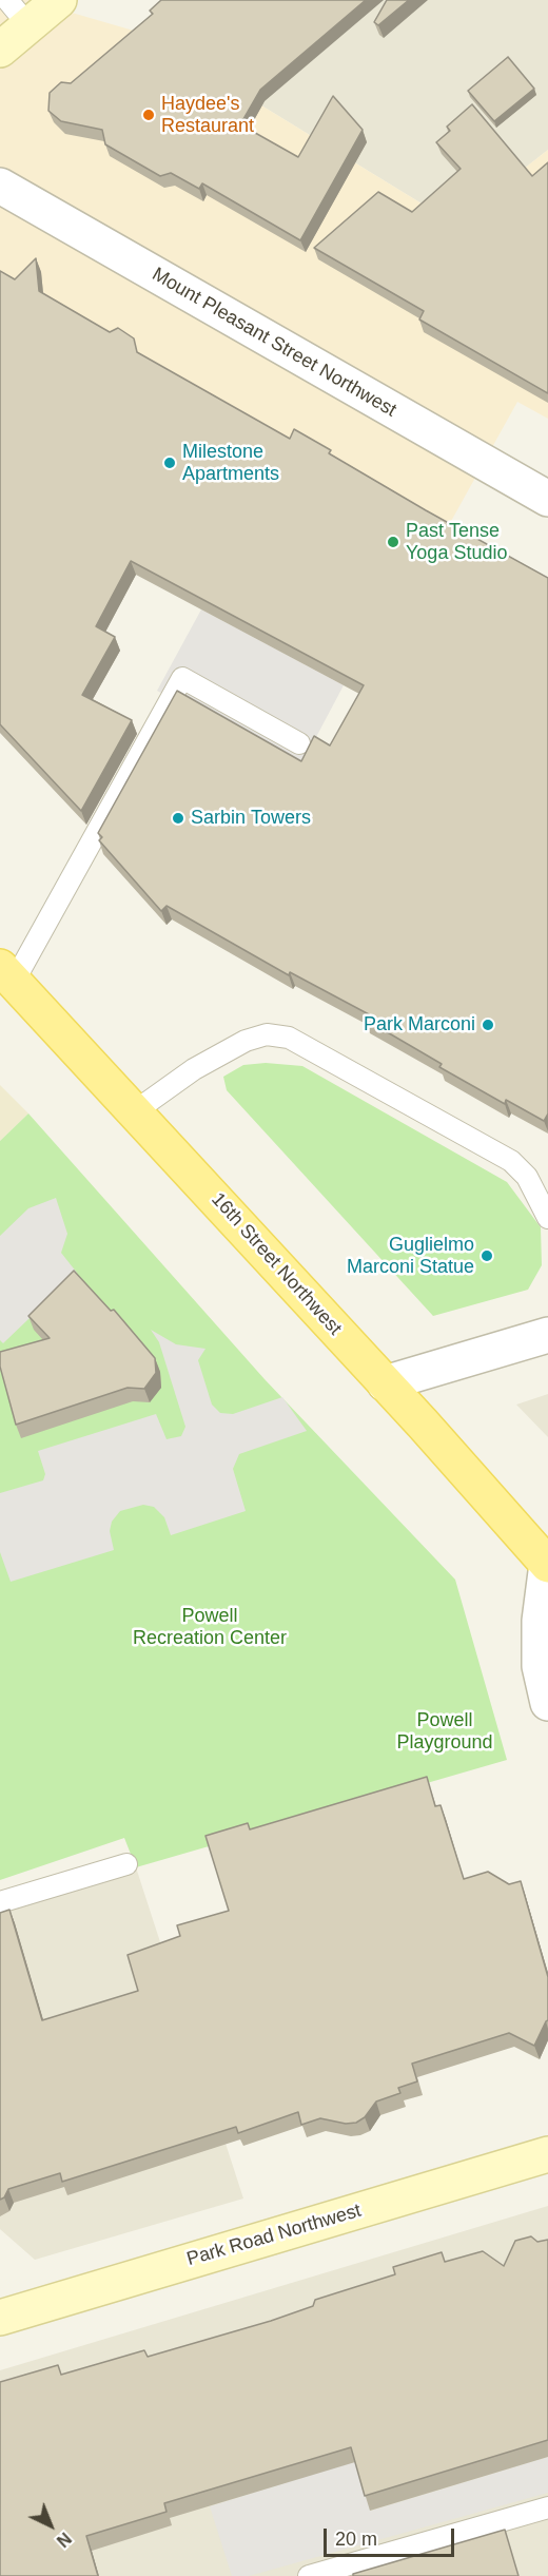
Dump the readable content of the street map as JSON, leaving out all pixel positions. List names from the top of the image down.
{
  "streets": {
    "main road": ["16th Street Northwest", "Park Road Northwest"],
    "street": ["Mount Pleasant Street Northwest"]
  },
  "parks": ["Powell Recreation Center", "Powell Playground"],
  "places": [
    "Haydee's Restaurant",
    "Milestone Apartments",
    "Past Tense Yoga Studio",
    "Sarbin Towers",
    "Park Marconi",
    "Guglielmo Marconi Statue"
  ],
  "scale_bar": "20 m",
  "north": "bottom right"
}
